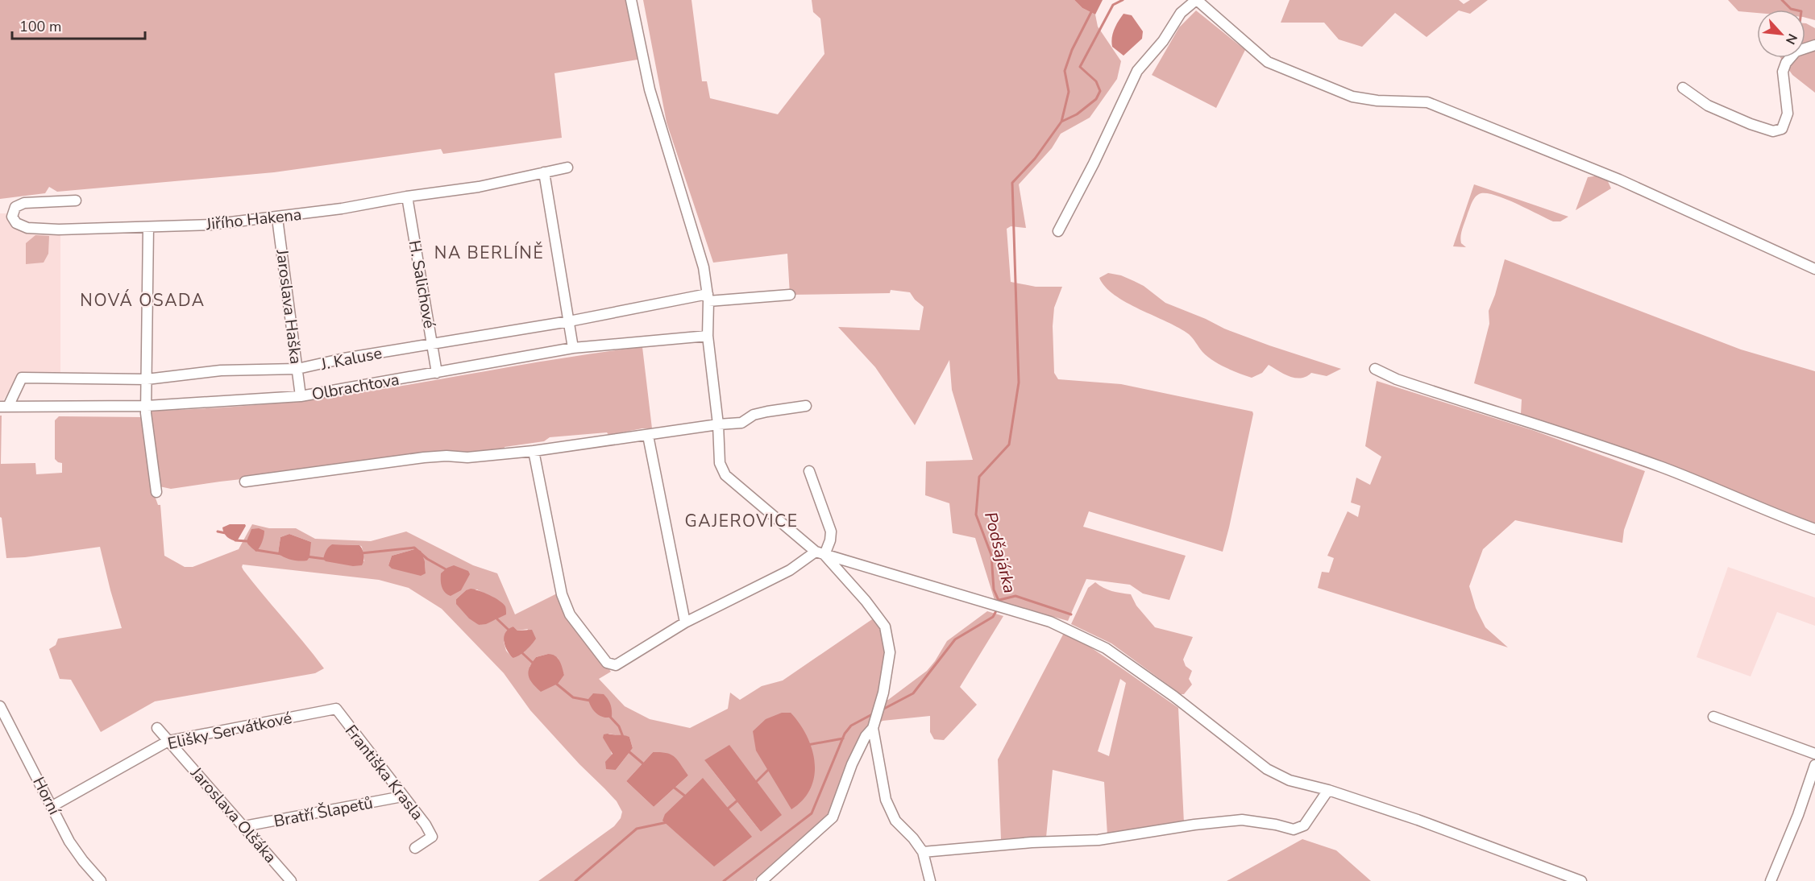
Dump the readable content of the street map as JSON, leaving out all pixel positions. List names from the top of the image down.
{
  "streets": {
    "street": [
      "Jiřího Hakena",
      "H. Salichové",
      "Jaroslava Haška",
      "J. Kaluse",
      "Olbrachtova",
      "Elišky Servátkové",
      "Františka Krasla",
      "Horní",
      "Bratří Šlapetů",
      "Jaroslava Olšáka"
    ]
  },
  "crossings": [
    ["Jiřího Hakena", "H. Salichové"],
    ["Jiřího Hakena", "Jaroslava Haška"],
    ["H. Salichové", "J. Kaluse"],
    ["H. Salichové", "Olbrachtova"],
    ["Jaroslava Haška", "J. Kaluse"],
    ["Jaroslava Haška", "Olbrachtova"],
    ["J. Kaluse", "Olbrachtova"],
    ["Elišky Servátkové", "Františka Krasla"],
    ["Elišky Servátkové", "Horní"],
    ["Elišky Servátkové", "Jaroslava Olšáka"],
    ["Františka Krasla", "Bratří Šlapetů"],
    ["Bratří Šlapetů", "Jaroslava Olšáka"]
  ],
  "districts": ["NA BERLÍNĚ", "NOVÁ OSADA", "GAJEROVICE"],
  "water": ["Podšajárka"],
  "scale_bar": "100 m",
  "north": "bottom right"
}
